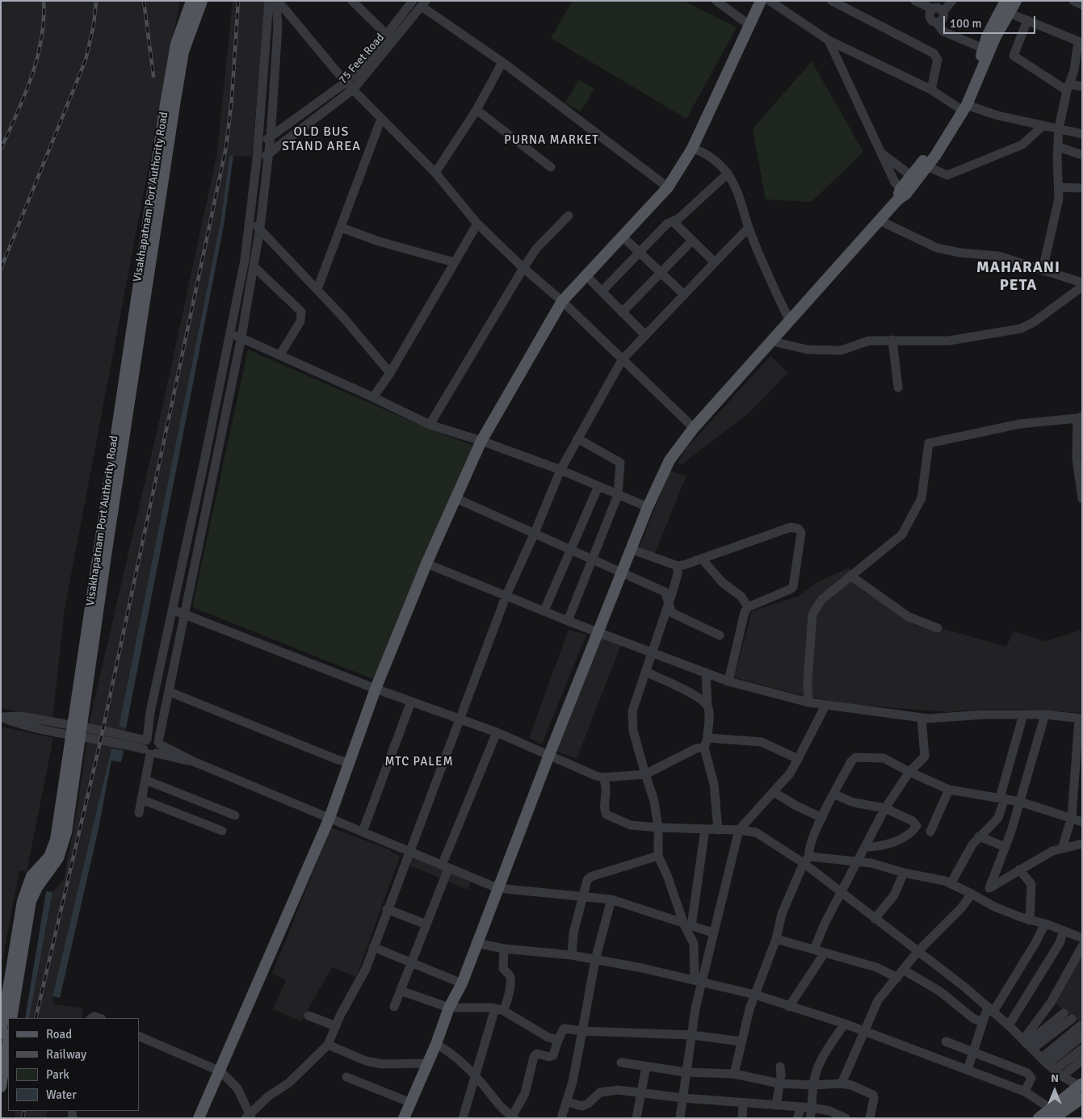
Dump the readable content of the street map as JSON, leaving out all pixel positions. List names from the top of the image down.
{
  "streets": {
    "main road": ["Visakhapatnam Port Authority Road"],
    "street": ["75 Feet Road"]
  },
  "districts": [
    "OLD BUS STAND AREA",
    "PURNA MARKET",
    "MAHARANI PETA",
    "MTC PALEM"
  ],
  "legend": [
    "Road",
    "Railway",
    "Park",
    "Water"
  ],
  "scale_bar": "100 m",
  "north": "top"
}
